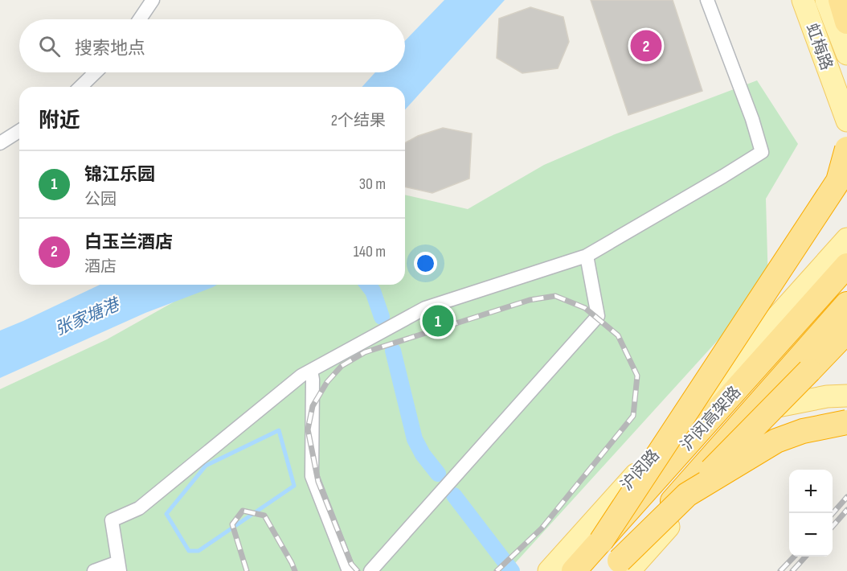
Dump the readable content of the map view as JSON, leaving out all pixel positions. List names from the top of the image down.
{
  "streets": {
    "highway": ["沪闵高架路"],
    "main road": ["虹梅路", "沪闵路"]
  },
  "crossings": [
    ["沪闵高架路", "沪闵路"]
  ],
  "water": ["张家塘港"],
  "page": {
    "search": "搜索地点",
    "pins": ["2", "1"],
    "heading": ["附近", "2个结果"],
    "list": [
      {
        "mark": "1",
        "name": "锦江乐园",
        "note": "公园",
        "value": "30 m"
      },
      {
        "mark": "2",
        "name": "白玉兰酒店",
        "note": "酒店",
        "value": "140 m"
      }
    ],
    "map_buttons": ["+", "−"]
  }
}
